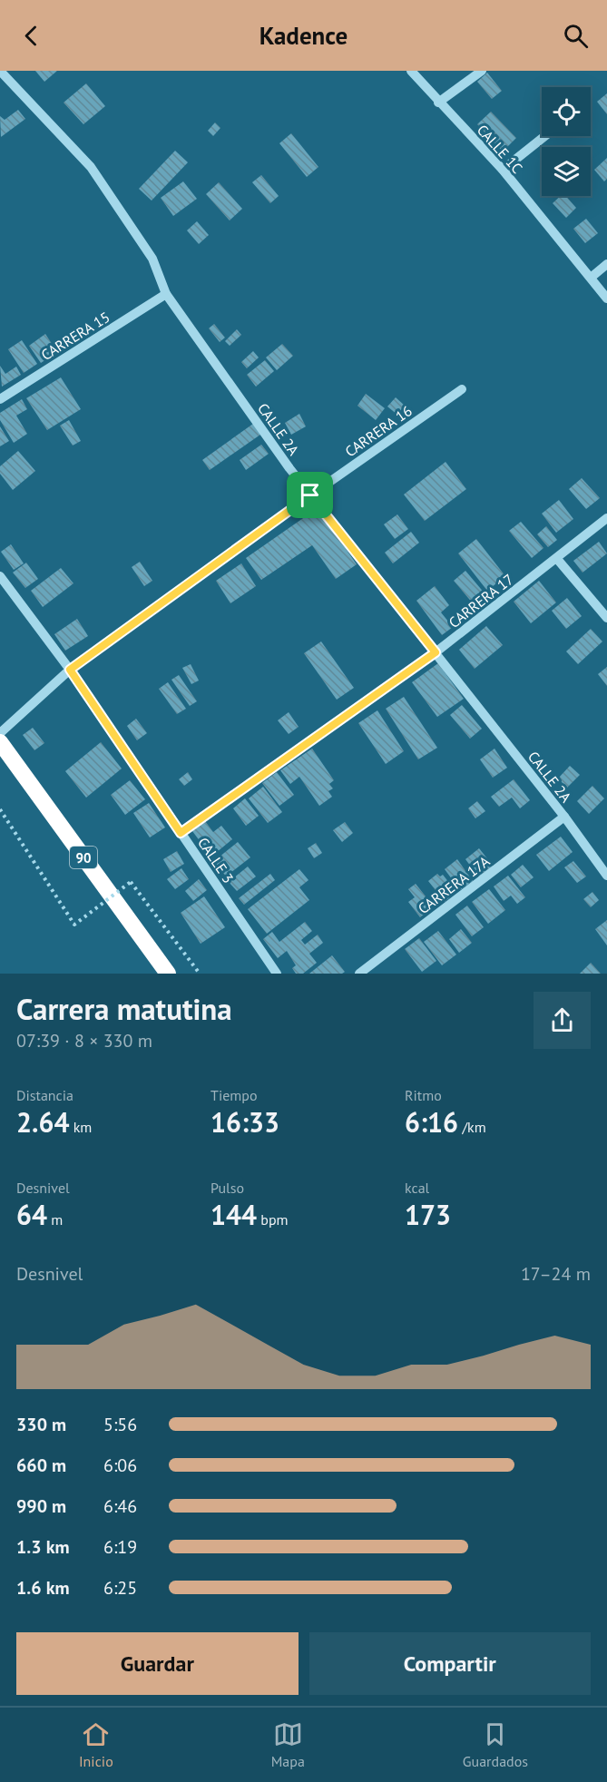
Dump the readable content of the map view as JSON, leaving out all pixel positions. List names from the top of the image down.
{
  "streets": {
    "highway": ["90"],
    "street": [
      "CALLE 1C",
      "CARRERA 15",
      "CALLE 2A",
      "CARRERA 16",
      "CARRERA 17",
      "CALLE 3",
      "CARRERA 17A"
    ]
  },
  "crossings": [
    ["CARRERA 15", "CALLE 2A"],
    ["CALLE 2A", "CARRERA 16"],
    ["CALLE 2A", "CARRERA 17"],
    ["CALLE 2A", "CARRERA 17A"],
    ["CARRERA 16", "CALLE 3"],
    ["CARRERA 17", "CALLE 3"]
  ],
  "page": {
    "header": "Kadence",
    "heading": ["Carrera matutina", "07:39 · 8 × 330 m"],
    "stats": [
      ["Distancia", "2.64 km"],
      ["Tiempo", "16:33"],
      ["Ritmo", "6:16 /km"],
      ["Desnivel", "64 m"],
      ["Pulso", "144 bpm"],
      ["kcal", "173"]
    ],
    "chart": ["Desnivel", "17–24 m"],
    "list": [
      {
        "name": "330 m",
        "note": "5:56"
      },
      {
        "name": "660 m",
        "note": "6:06"
      },
      {
        "name": "990 m",
        "note": "6:46"
      },
      {
        "name": "1.3 km",
        "note": "6:19"
      },
      {
        "name": "1.6 km",
        "note": "6:25"
      }
    ],
    "buttons": ["Guardar", "Compartir"],
    "tabs": ["Inicio", "Mapa", "Guardados"]
  }
}
